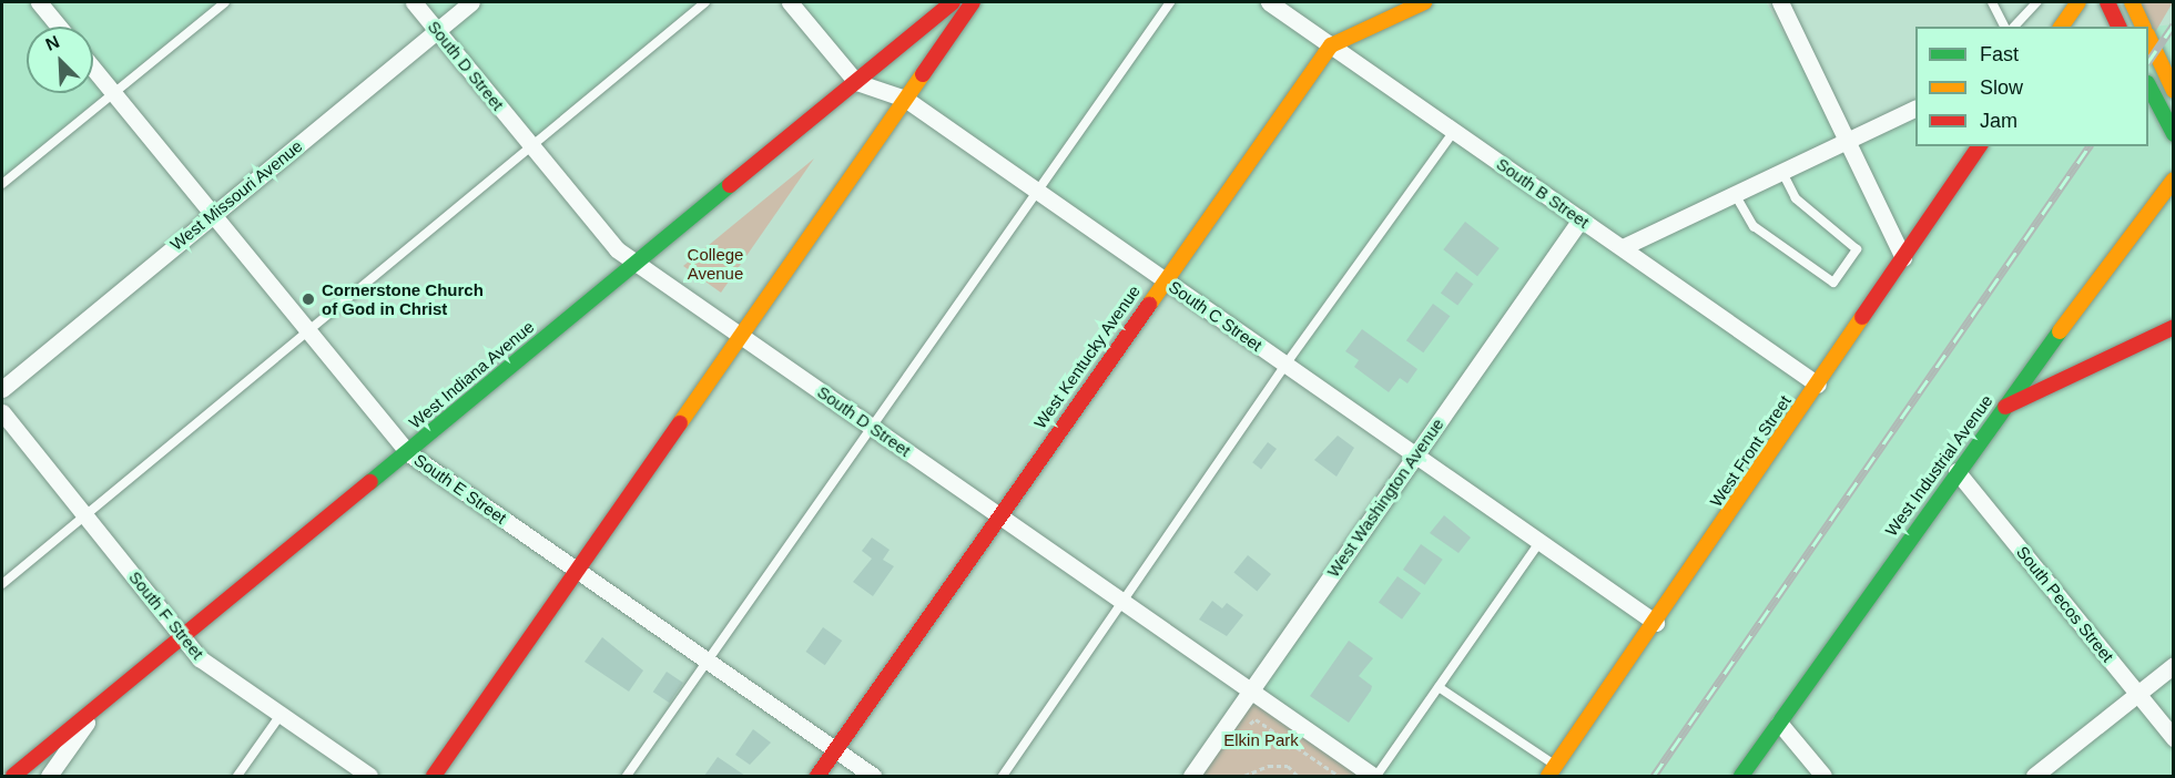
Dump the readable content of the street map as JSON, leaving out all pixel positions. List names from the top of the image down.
{
  "streets": {
    "street": [
      "South D Street",
      "South B Street",
      "West Missouri Avenue",
      "South C Street",
      "West Kentucky Avenue",
      "West Indiana Avenue",
      "West Front Street",
      "West Industrial Avenue",
      "South E Street",
      "West Washington Avenue",
      "South Pecos Street",
      "South F Street"
    ]
  },
  "crossings": [
    ["South D Street", "West Missouri Avenue"],
    ["South D Street", "West Kentucky Avenue"],
    ["South D Street", "West Indiana Avenue"],
    ["South D Street", "West Washington Avenue"],
    ["South B Street", "West Kentucky Avenue"],
    ["South B Street", "West Front Street"],
    ["South B Street", "West Washington Avenue"],
    ["West Missouri Avenue", "South E Street"],
    ["South C Street", "West Kentucky Avenue"],
    ["South C Street", "West Indiana Avenue"],
    ["South C Street", "West Front Street"],
    ["South C Street", "West Washington Avenue"],
    ["West Kentucky Avenue", "South E Street"],
    ["West Indiana Avenue", "South E Street"],
    ["West Indiana Avenue", "South F Street"],
    ["West Industrial Avenue", "South Pecos Street"]
  ],
  "parks": ["College Avenue", "Elkin Park"],
  "places": ["Cornerstone Church of God in Christ"],
  "legend": ["Fast", "Slow", "Jam"],
  "north": "top left"
}
